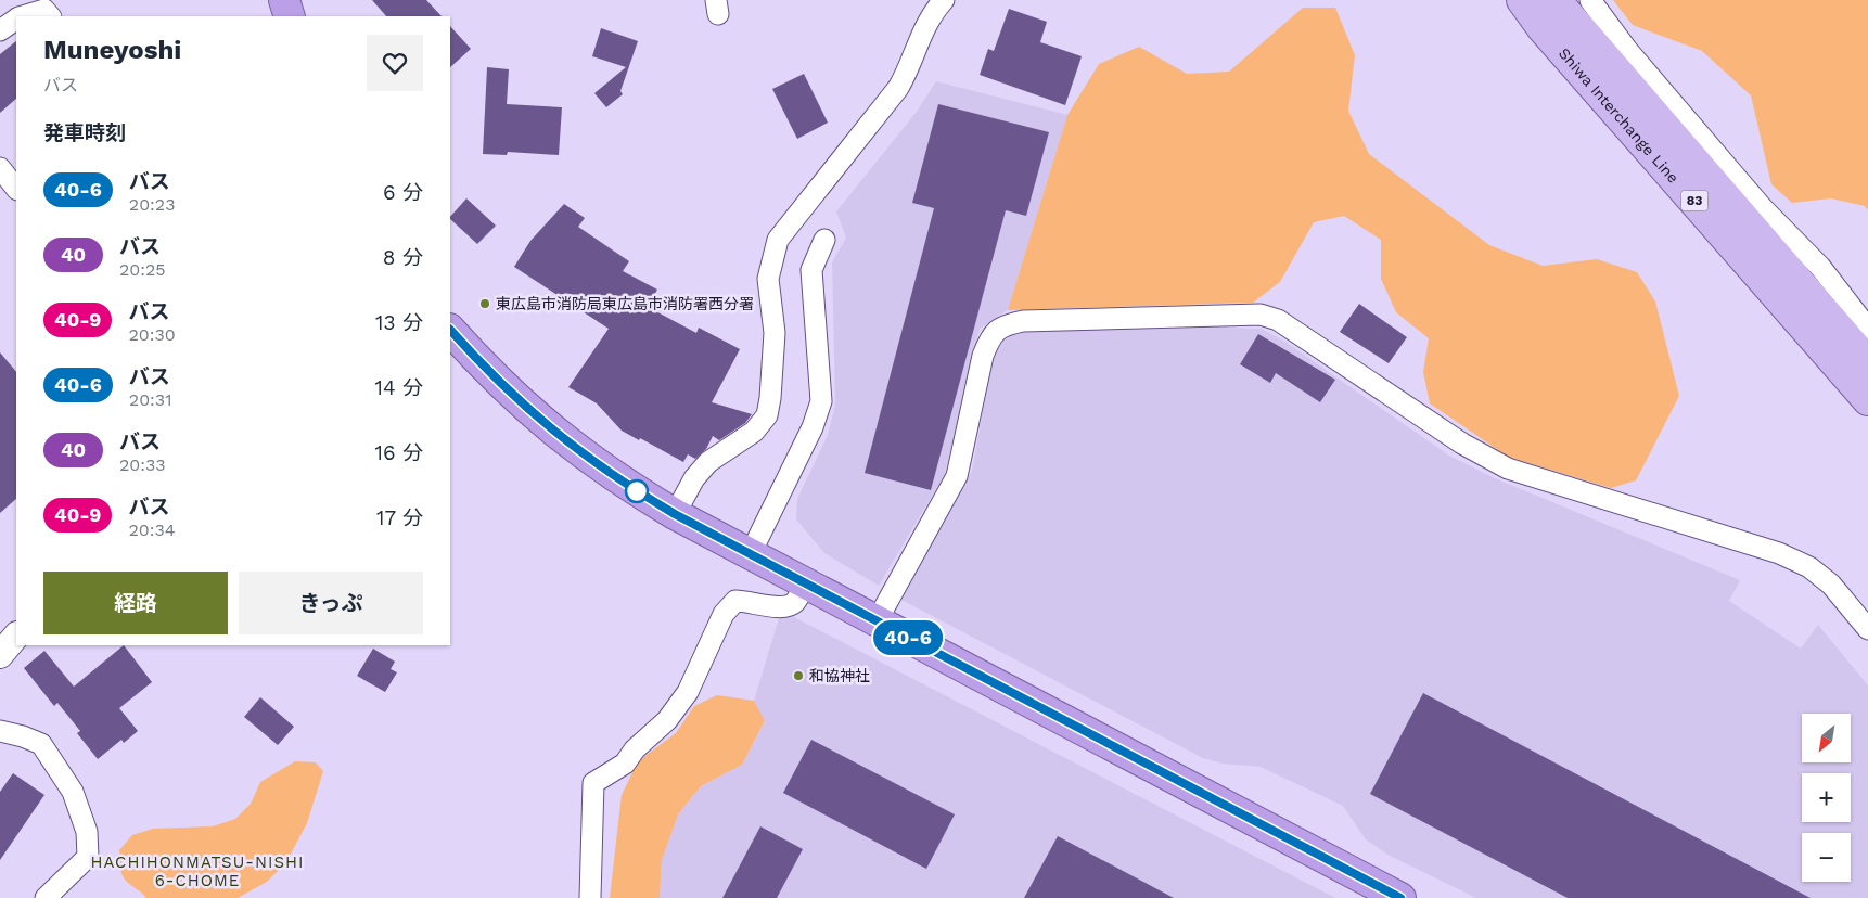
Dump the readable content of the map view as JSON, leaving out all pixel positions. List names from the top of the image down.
{
  "streets": {
    "main road": ["Shiwa Interchange Line", "83"]
  },
  "districts": ["HACHIHONMATSU-NISHI 6-CHOME"],
  "places": ["東広島市消防局東広島市消防署西分署", "和協神社"],
  "lines": ["bus line 40-6"],
  "north": "bottom left",
  "page": {
    "on_map": "40-6",
    "heading": [
      ["Muneyoshi", "バス"],
      "発車時刻"
    ],
    "list": [
      {
        "mark": "40-6",
        "name": "バス",
        "note": "20:23",
        "value": "6 分"
      },
      {
        "mark": "40",
        "name": "バス",
        "note": "20:25",
        "value": "8 分"
      },
      {
        "mark": "40-9",
        "name": "バス",
        "note": "20:30",
        "value": "13 分"
      },
      {
        "mark": "40-6",
        "name": "バス",
        "note": "20:31",
        "value": "14 分"
      },
      {
        "mark": "40",
        "name": "バス",
        "note": "20:33",
        "value": "16 分"
      },
      {
        "mark": "40-9",
        "name": "バス",
        "note": "20:34",
        "value": "17 分"
      }
    ],
    "buttons": ["経路", "きっぷ"],
    "map_buttons": ["+", "−"]
  }
}
